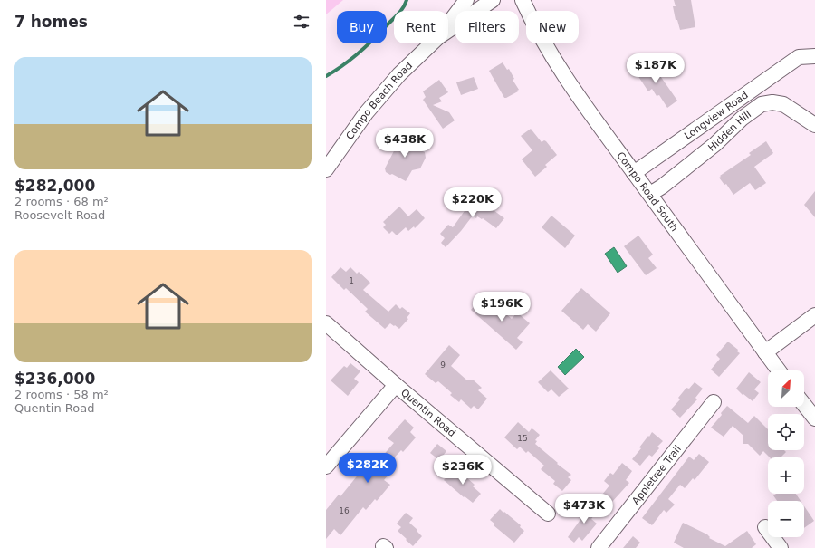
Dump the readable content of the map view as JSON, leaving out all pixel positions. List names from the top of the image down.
{
  "streets": {
    "street": [
      "Compo Beach Road",
      "Longview Road",
      "Hidden Hill",
      "Compo Road South",
      "Quentin Road",
      "Appletree Trail"
    ]
  },
  "crossings": [
    ["Longview Road", "Compo Road South"],
    ["Hidden Hill", "Compo Road South"]
  ],
  "house_numbers": [
    "1",
    "9",
    "15",
    "16"
  ],
  "north": "top right",
  "page": {
    "heading": "7 homes",
    "chip": [
      "Buy",
      "Rent",
      "Filters",
      "New"
    ],
    "list": [
      {
        "name": "$282,000",
        "note": "2 rooms · 68 m² · Roosevelt Road"
      },
      {
        "name": "$236,000",
        "note": "2 rooms · 58 m² · Quentin Road"
      }
    ],
    "price": [
      "$187K",
      "$438K",
      "$220K",
      "$196K",
      "$282K",
      "$236K",
      "$473K"
    ],
    "map_buttons": ["+", "−"]
  }
}
